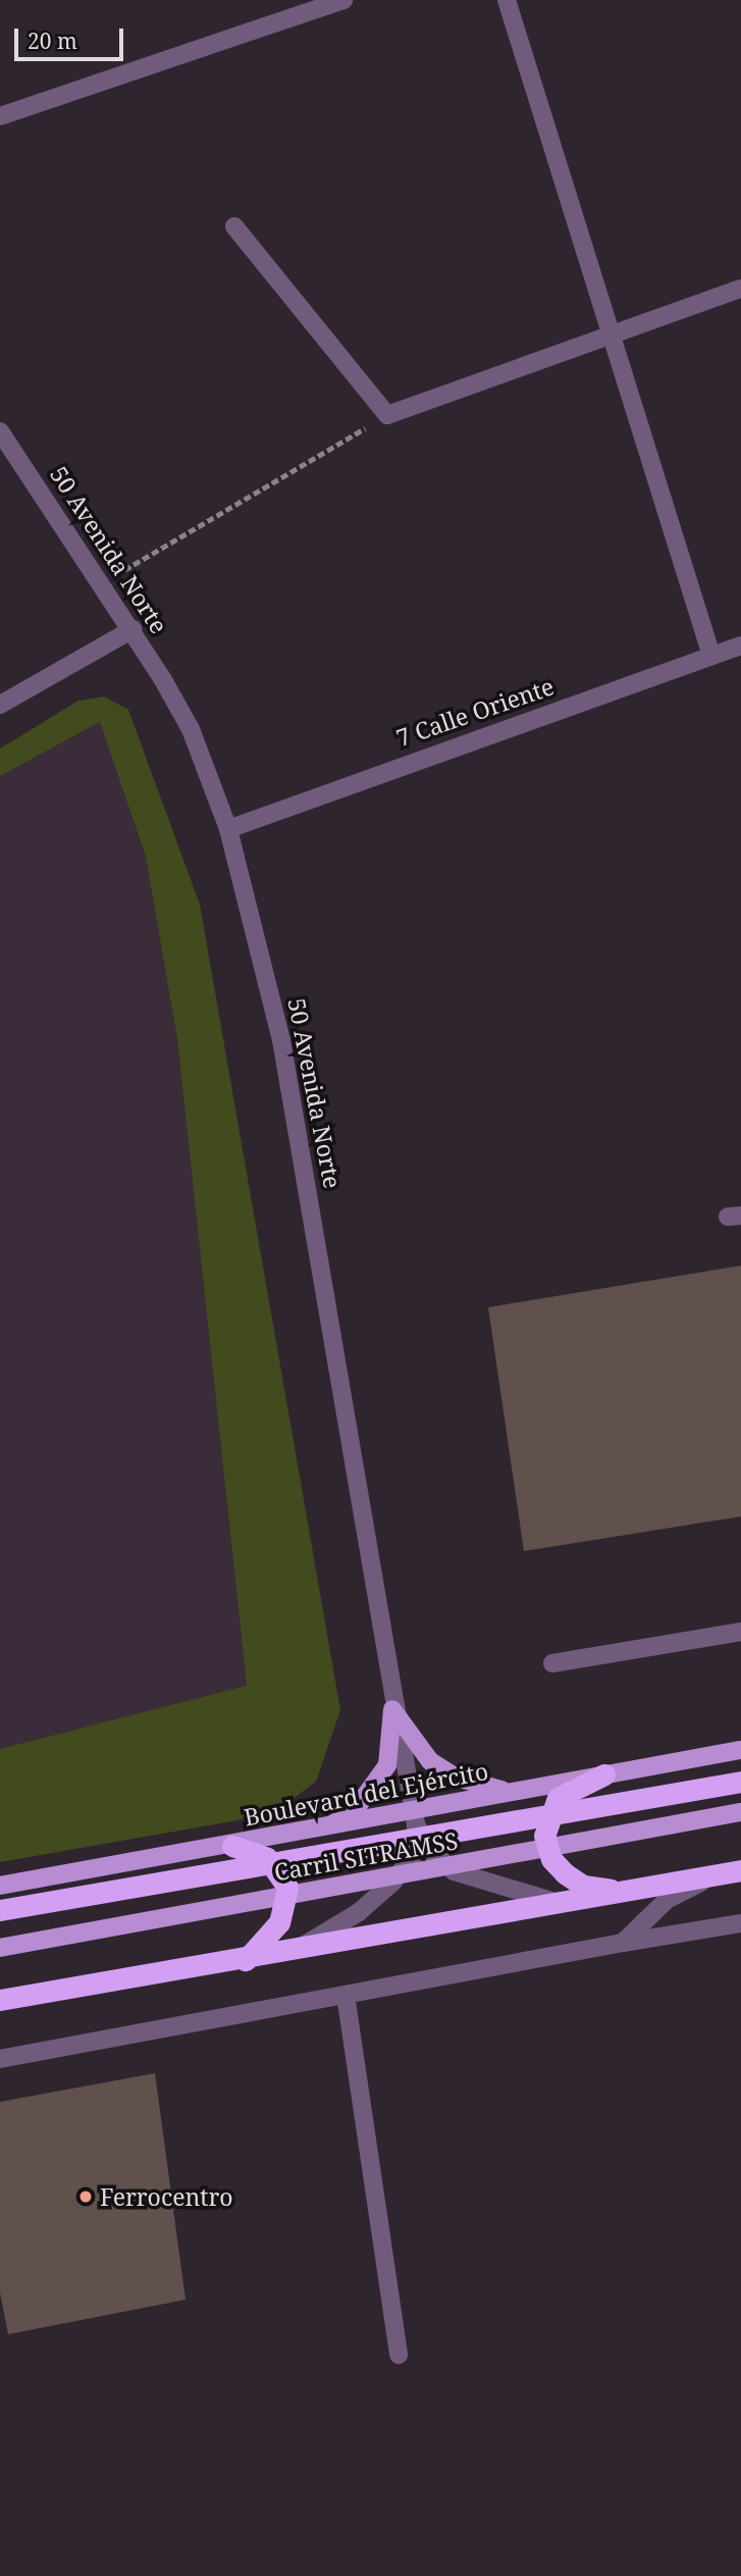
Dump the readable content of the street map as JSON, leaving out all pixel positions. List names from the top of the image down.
{
  "streets": {
    "highway": ["Boulevard del Ejército"],
    "main road": ["Carril SITRAMSS"],
    "street": ["50 Avenida Norte", "7 Calle Oriente"]
  },
  "crossings": [
    ["50 Avenida Norte", "7 Calle Oriente"],
    ["50 Avenida Norte", "Boulevard del Ejército"]
  ],
  "places": ["Ferrocentro"],
  "scale_bar": "20 m"
}
